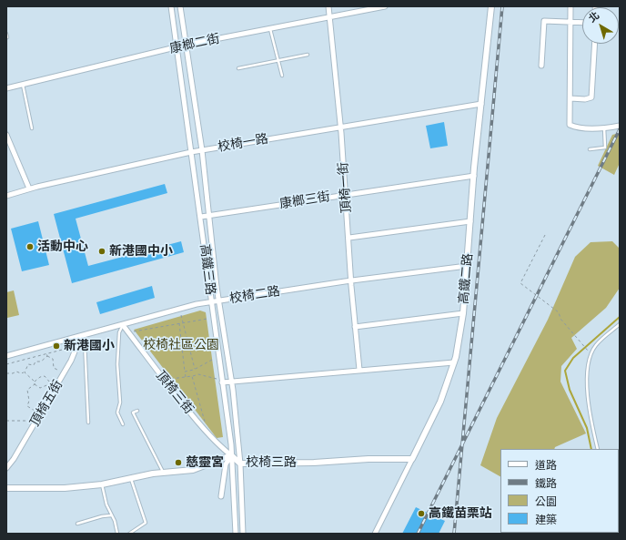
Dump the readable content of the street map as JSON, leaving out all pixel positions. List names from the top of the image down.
{
  "streets": {
    "street": [
      "康榔二街",
      "校椅一路",
      "頂椅一街",
      "康榔三街",
      "高鐵三路",
      "高鐵二路",
      "校椅二路",
      "頂椅三街",
      "頂椅五街",
      "校椅三路"
    ]
  },
  "crossings": [
    ["康榔二街", "頂椅一街"],
    ["康榔二街", "高鐵三路"],
    ["校椅一路", "頂椅一街"],
    ["校椅一路", "高鐵三路"],
    ["校椅一路", "高鐵二路"],
    ["頂椅一街", "康榔三街"],
    ["頂椅一街", "校椅二路"],
    ["康榔三街", "高鐵三路"],
    ["康榔三街", "高鐵二路"],
    ["高鐵三路", "校椅二路"],
    ["高鐵三路", "頂椅三街"],
    ["高鐵三路", "校椅三路"],
    ["高鐵二路", "校椅二路"],
    ["高鐵二路", "校椅三路"],
    ["校椅二路", "頂椅三街"],
    ["校椅二路", "頂椅五街"],
    ["頂椅三街", "校椅三路"]
  ],
  "parks": ["校椅社區公園"],
  "places": [
    "活動中心",
    "新港國中小",
    "新港國小",
    "慈靈宮",
    "高鐵苗栗站"
  ],
  "legend": [
    "道路",
    "鐵路",
    "公園",
    "建築"
  ],
  "north": "top left"
}
